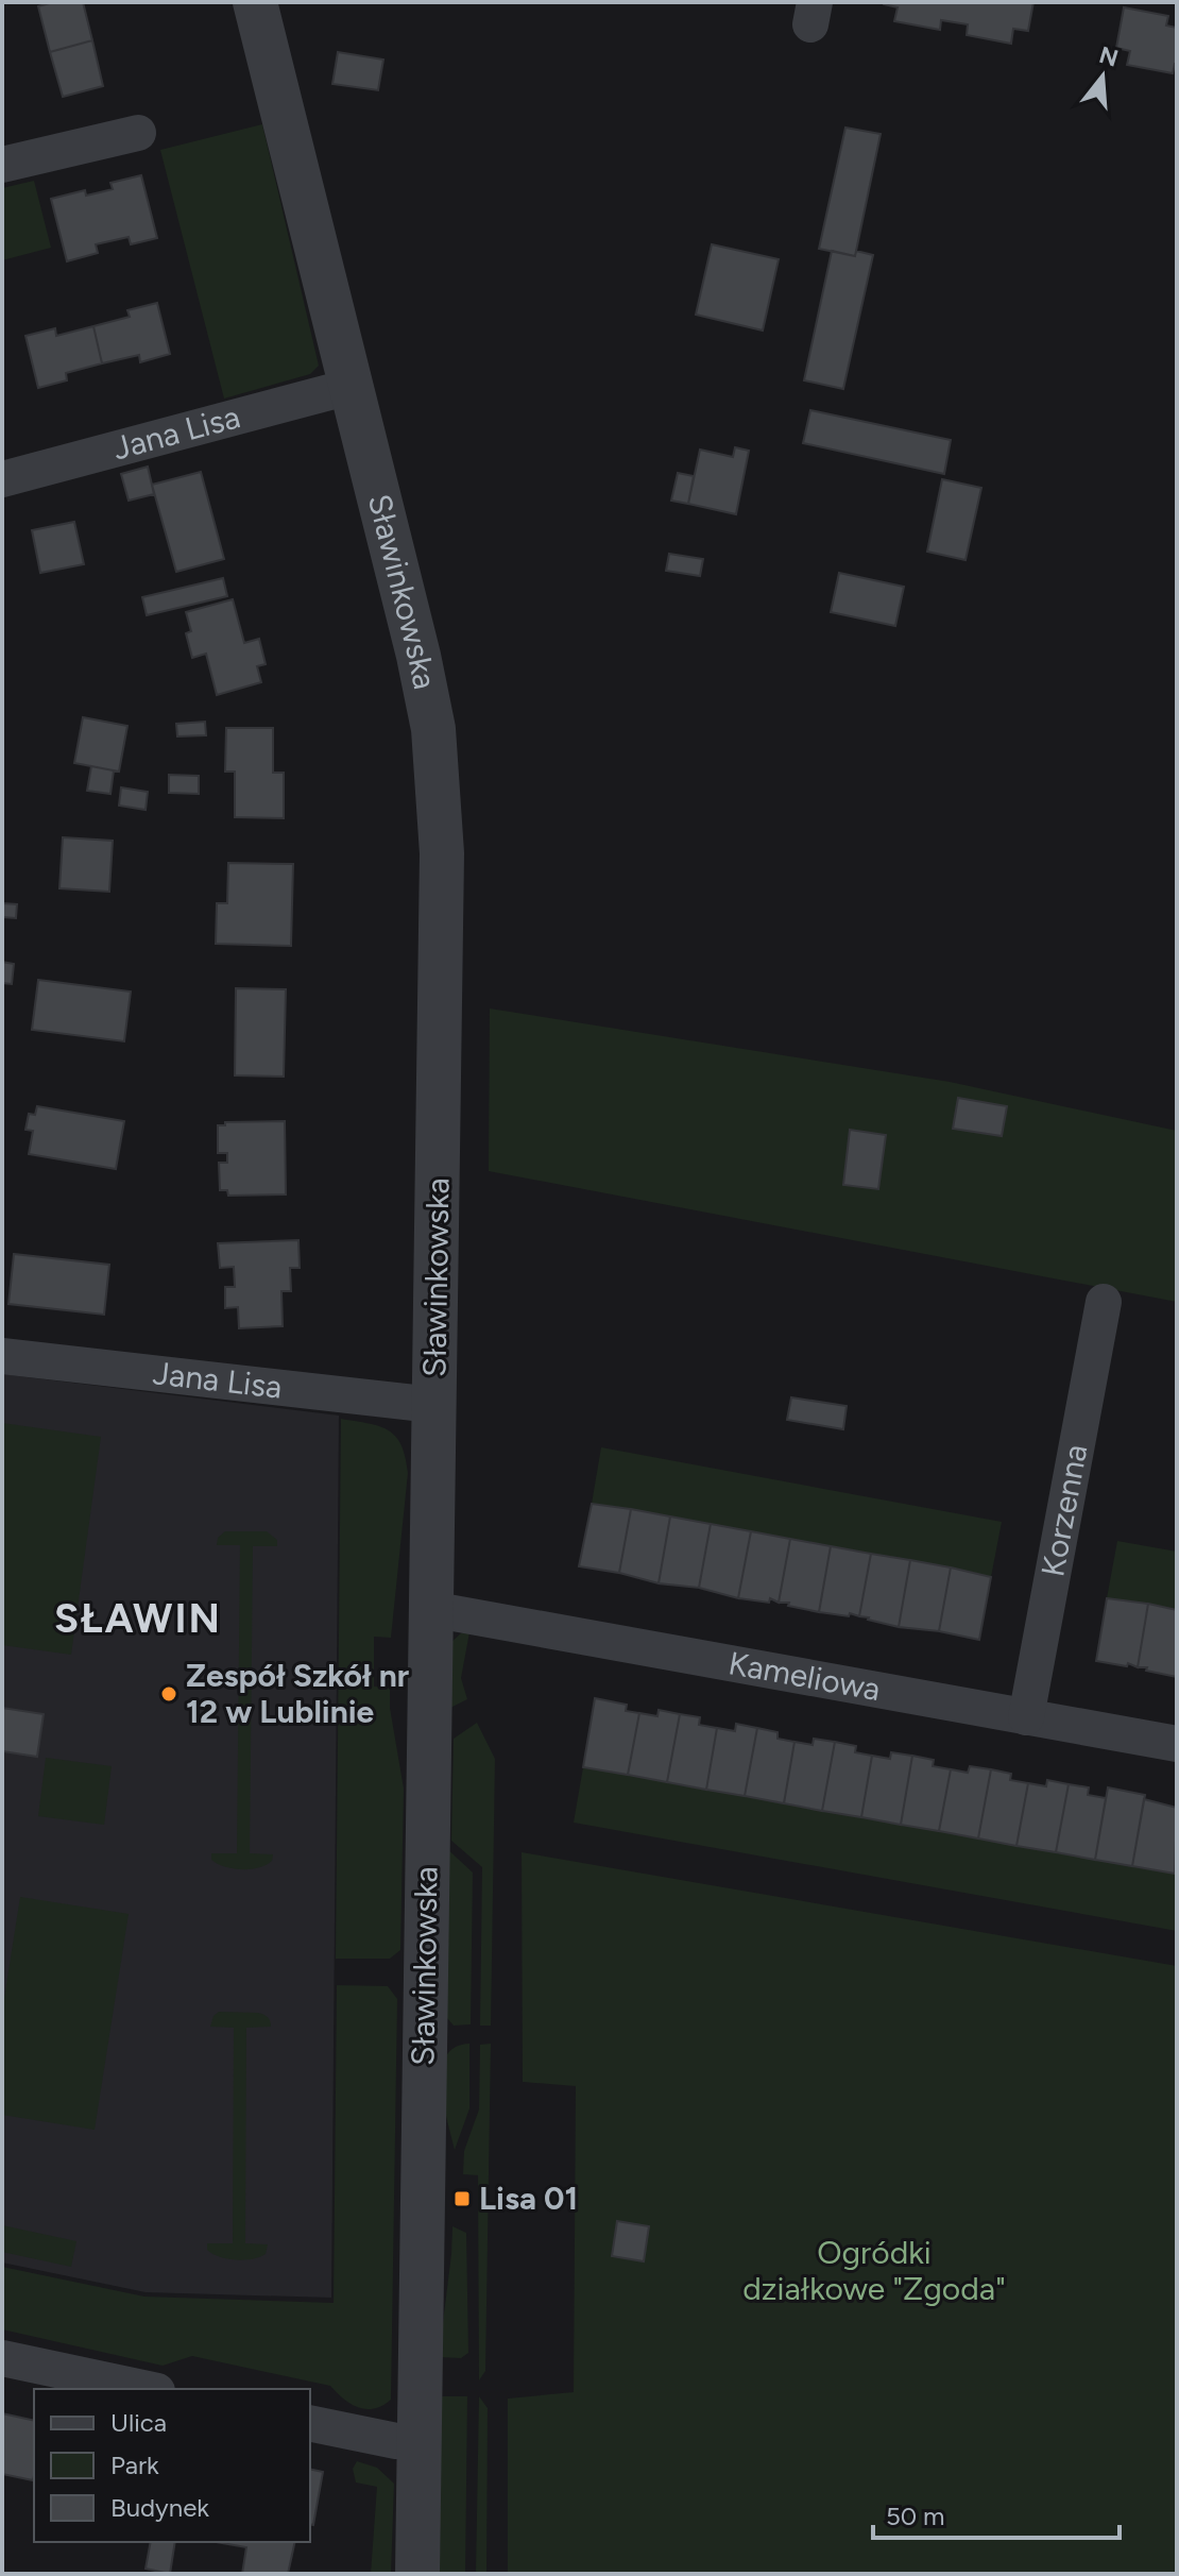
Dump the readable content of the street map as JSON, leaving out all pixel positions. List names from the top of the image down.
{
  "streets": {
    "street": [
      "Jana Lisa",
      "Sławinkowska",
      "Korzenna",
      "Kameliowa"
    ]
  },
  "crossings": [
    ["Jana Lisa", "Sławinkowska"],
    ["Sławinkowska", "Kameliowa"],
    ["Korzenna", "Kameliowa"]
  ],
  "districts": ["SŁAWIN"],
  "parks": ["Ogródki działkowe \"Zgoda\""],
  "places": {
    "other": ["Zespół Szkół nr 12 w Lublinie"],
    "transit": ["Lisa 01"]
  },
  "legend": ["Ulica", "Park", "Budynek"],
  "scale_bar": "50 m",
  "north": "top"
}
